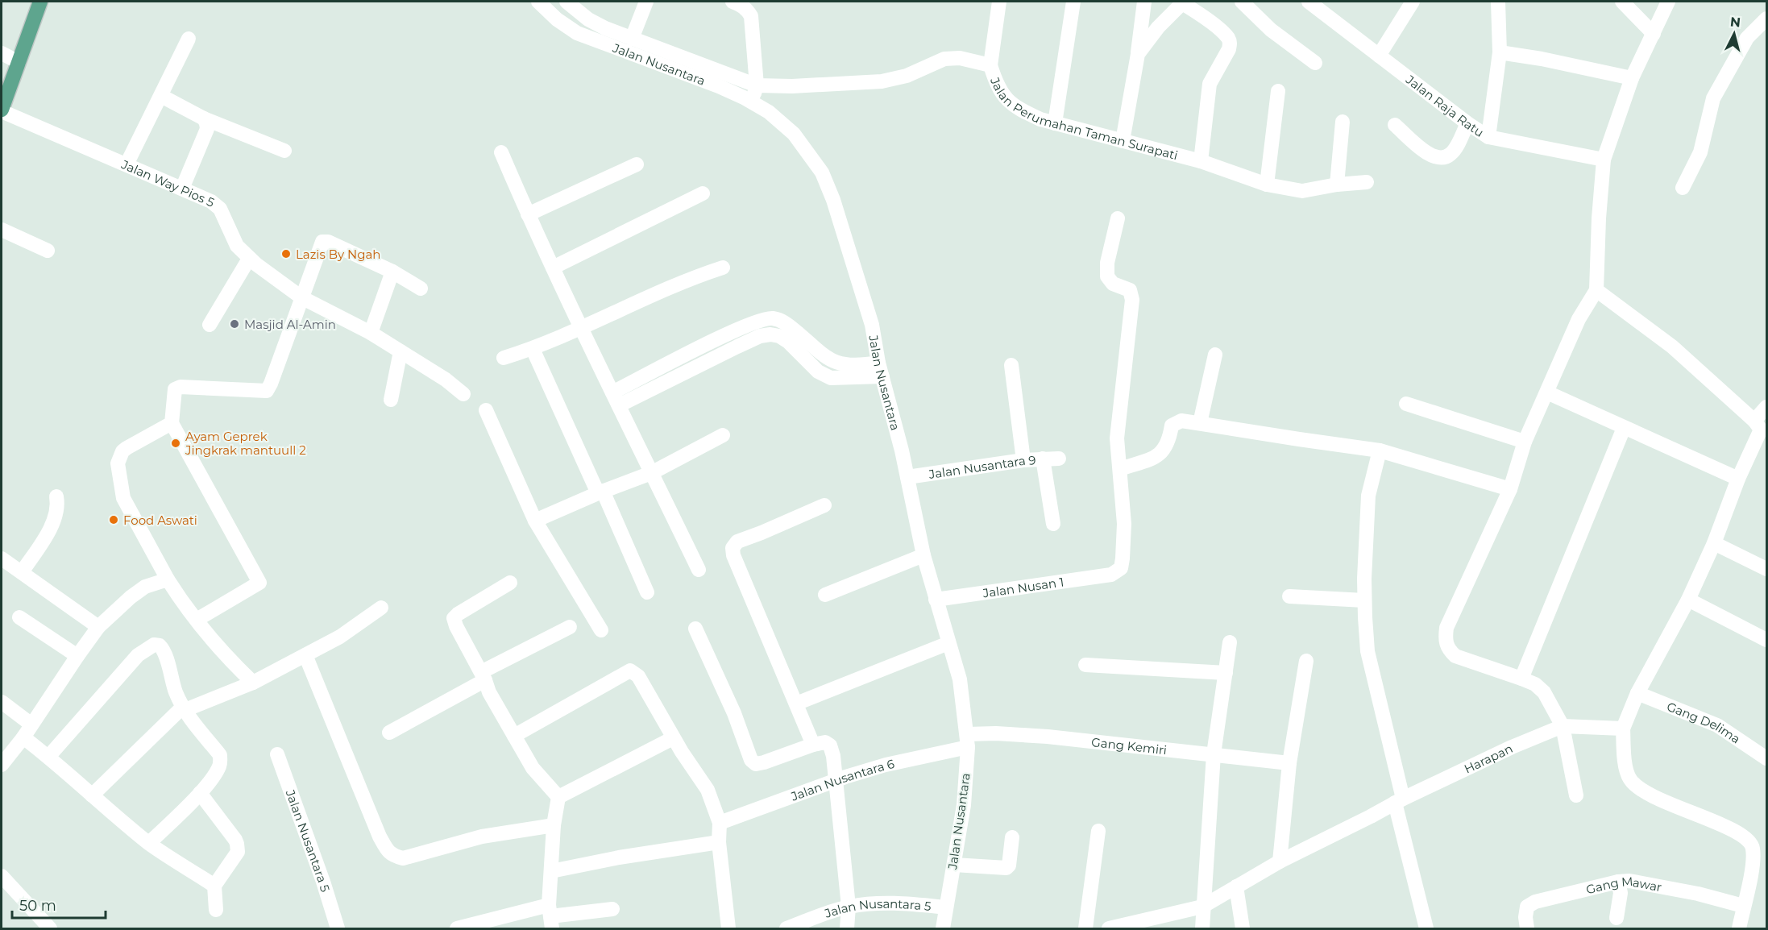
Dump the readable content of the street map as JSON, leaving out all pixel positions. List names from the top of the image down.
{
  "streets": {
    "street": [
      "Jalan Nusantara",
      "Jalan Raja Ratu",
      "Jalan Perumahan Taman Surapati",
      "Jalan Way Pios 5",
      "Jalan Nusantara 9",
      "Jalan Nusan 1",
      "Gang Delima",
      "Gang Kemiri",
      "Harapan",
      "Jalan Nusantara 6",
      "Jalan Nusantara 5",
      "Gang Mawar"
    ]
  },
  "crossings": [
    ["Jalan Nusantara", "Jalan Nusantara 9"],
    ["Jalan Nusantara", "Jalan Nusan 1"],
    ["Jalan Nusantara", "Gang Kemiri"],
    ["Jalan Nusantara", "Jalan Nusantara 6"],
    ["Jalan Nusantara", "Jalan Nusantara 5"],
    ["Gang Kemiri", "Jalan Nusantara 6"]
  ],
  "places": [
    "Lazis By Ngah",
    "Masjid Al-Amin",
    "Ayam Geprek Jingkrak mantuull 2",
    "Food Aswati"
  ],
  "scale_bar": "50 m",
  "north": "top"
}
